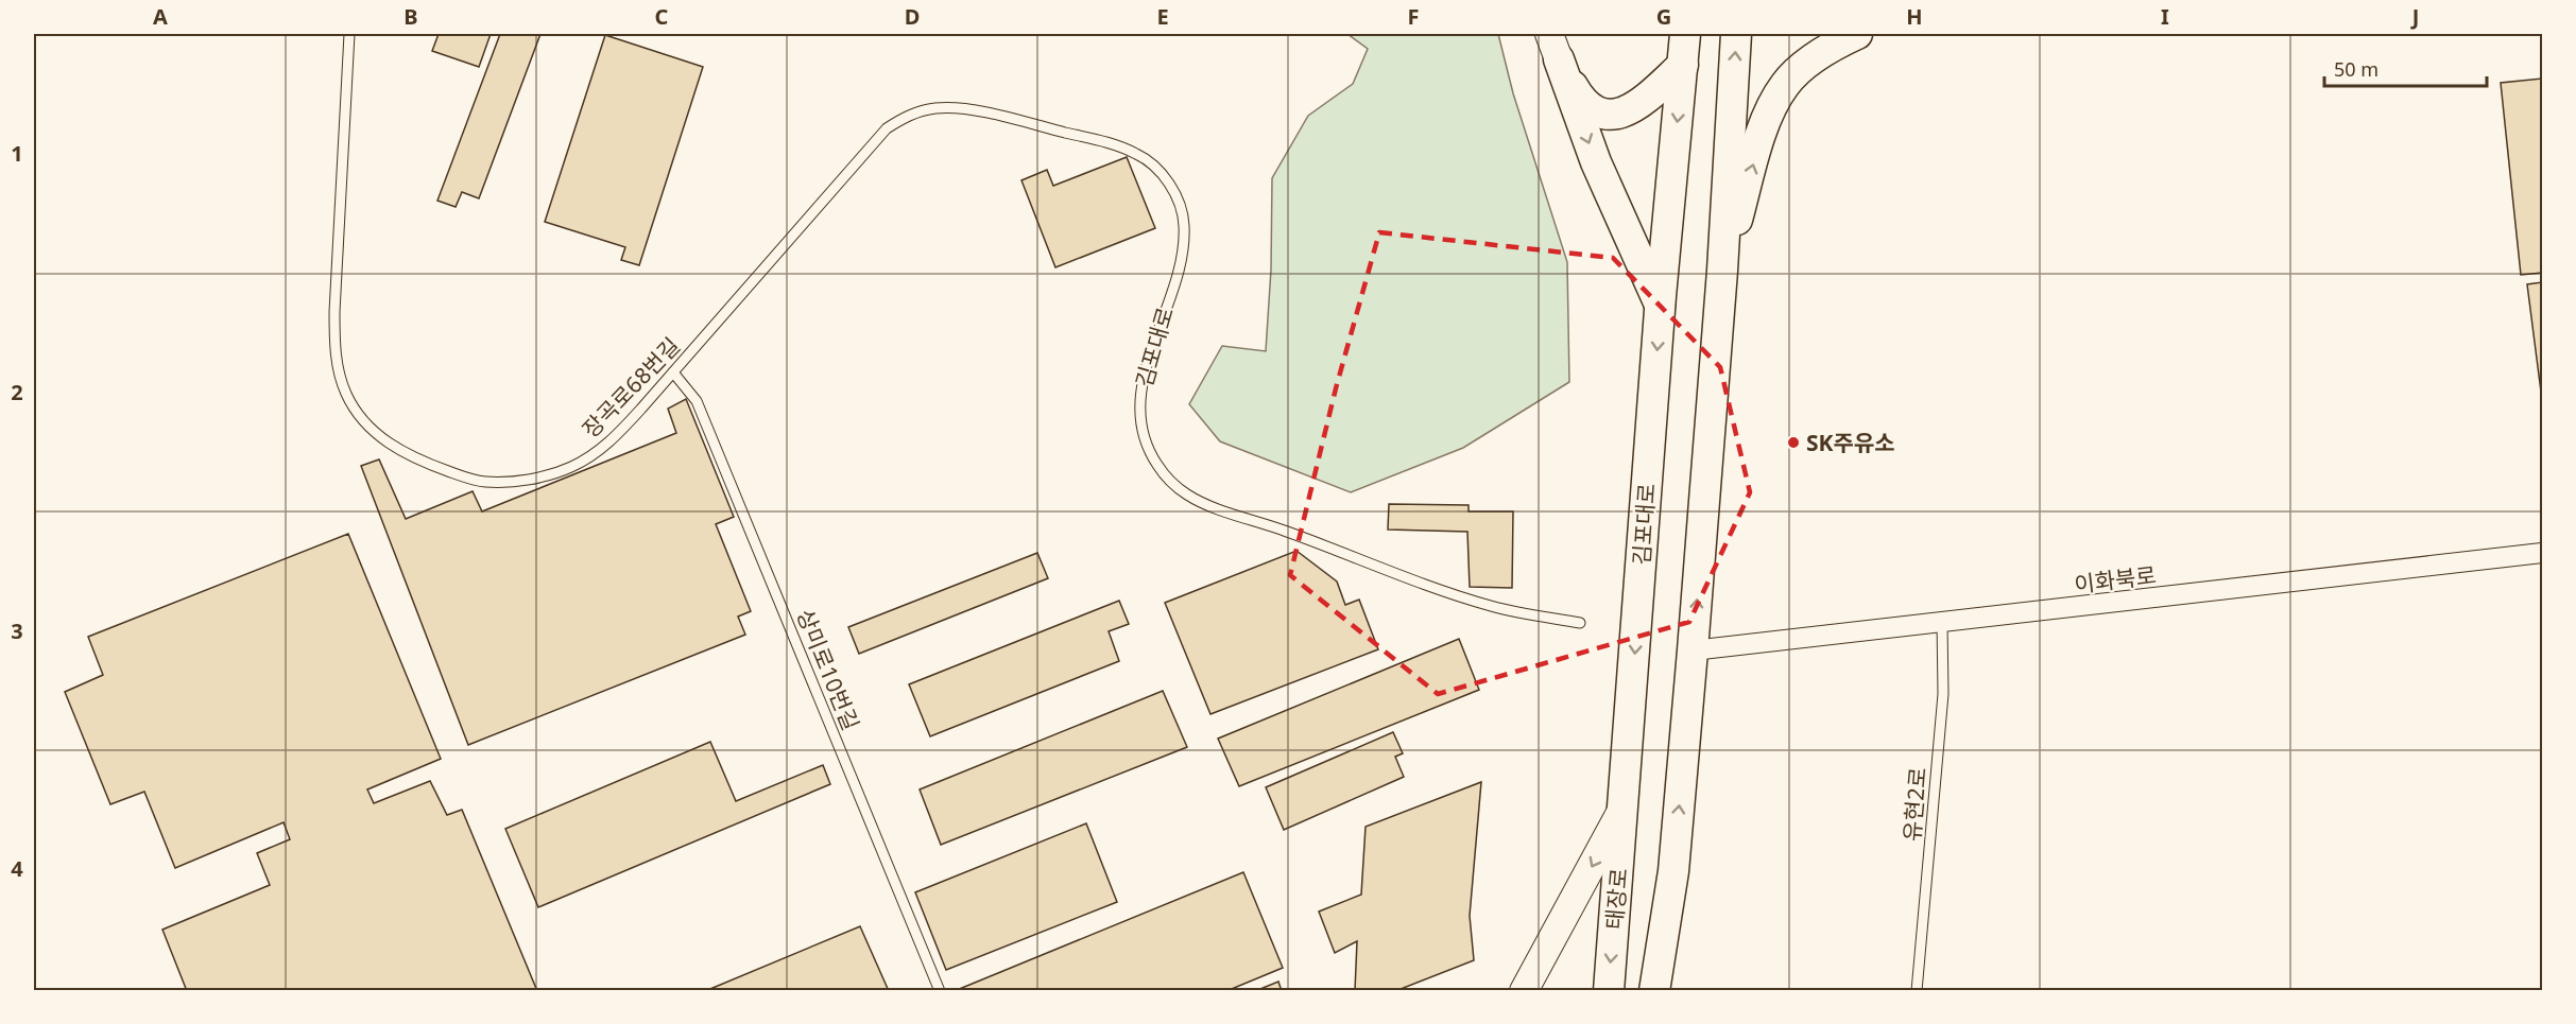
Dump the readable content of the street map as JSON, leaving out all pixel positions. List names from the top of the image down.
{
  "streets": {
    "main road": ["김포대로", "태장로"],
    "street": ["이화북로"],
    "lane": ["장곡로68번길", "상미로10번길", "유현2로"]
  },
  "crossings": [
    ["김포대로", "장곡로68번길"],
    ["김포대로", "태장로"],
    ["장곡로68번길", "상미로10번길"],
    ["이화북로", "유현2로"]
  ],
  "places": ["SK주유소"],
  "scale_bar": "50 m",
  "grid": {
    "columns": [
      "A",
      "B",
      "C",
      "D",
      "E",
      "F",
      "G",
      "H",
      "I",
      "J"
    ],
    "rows": [
      "1",
      "2",
      "3",
      "4"
    ]
  }
}
